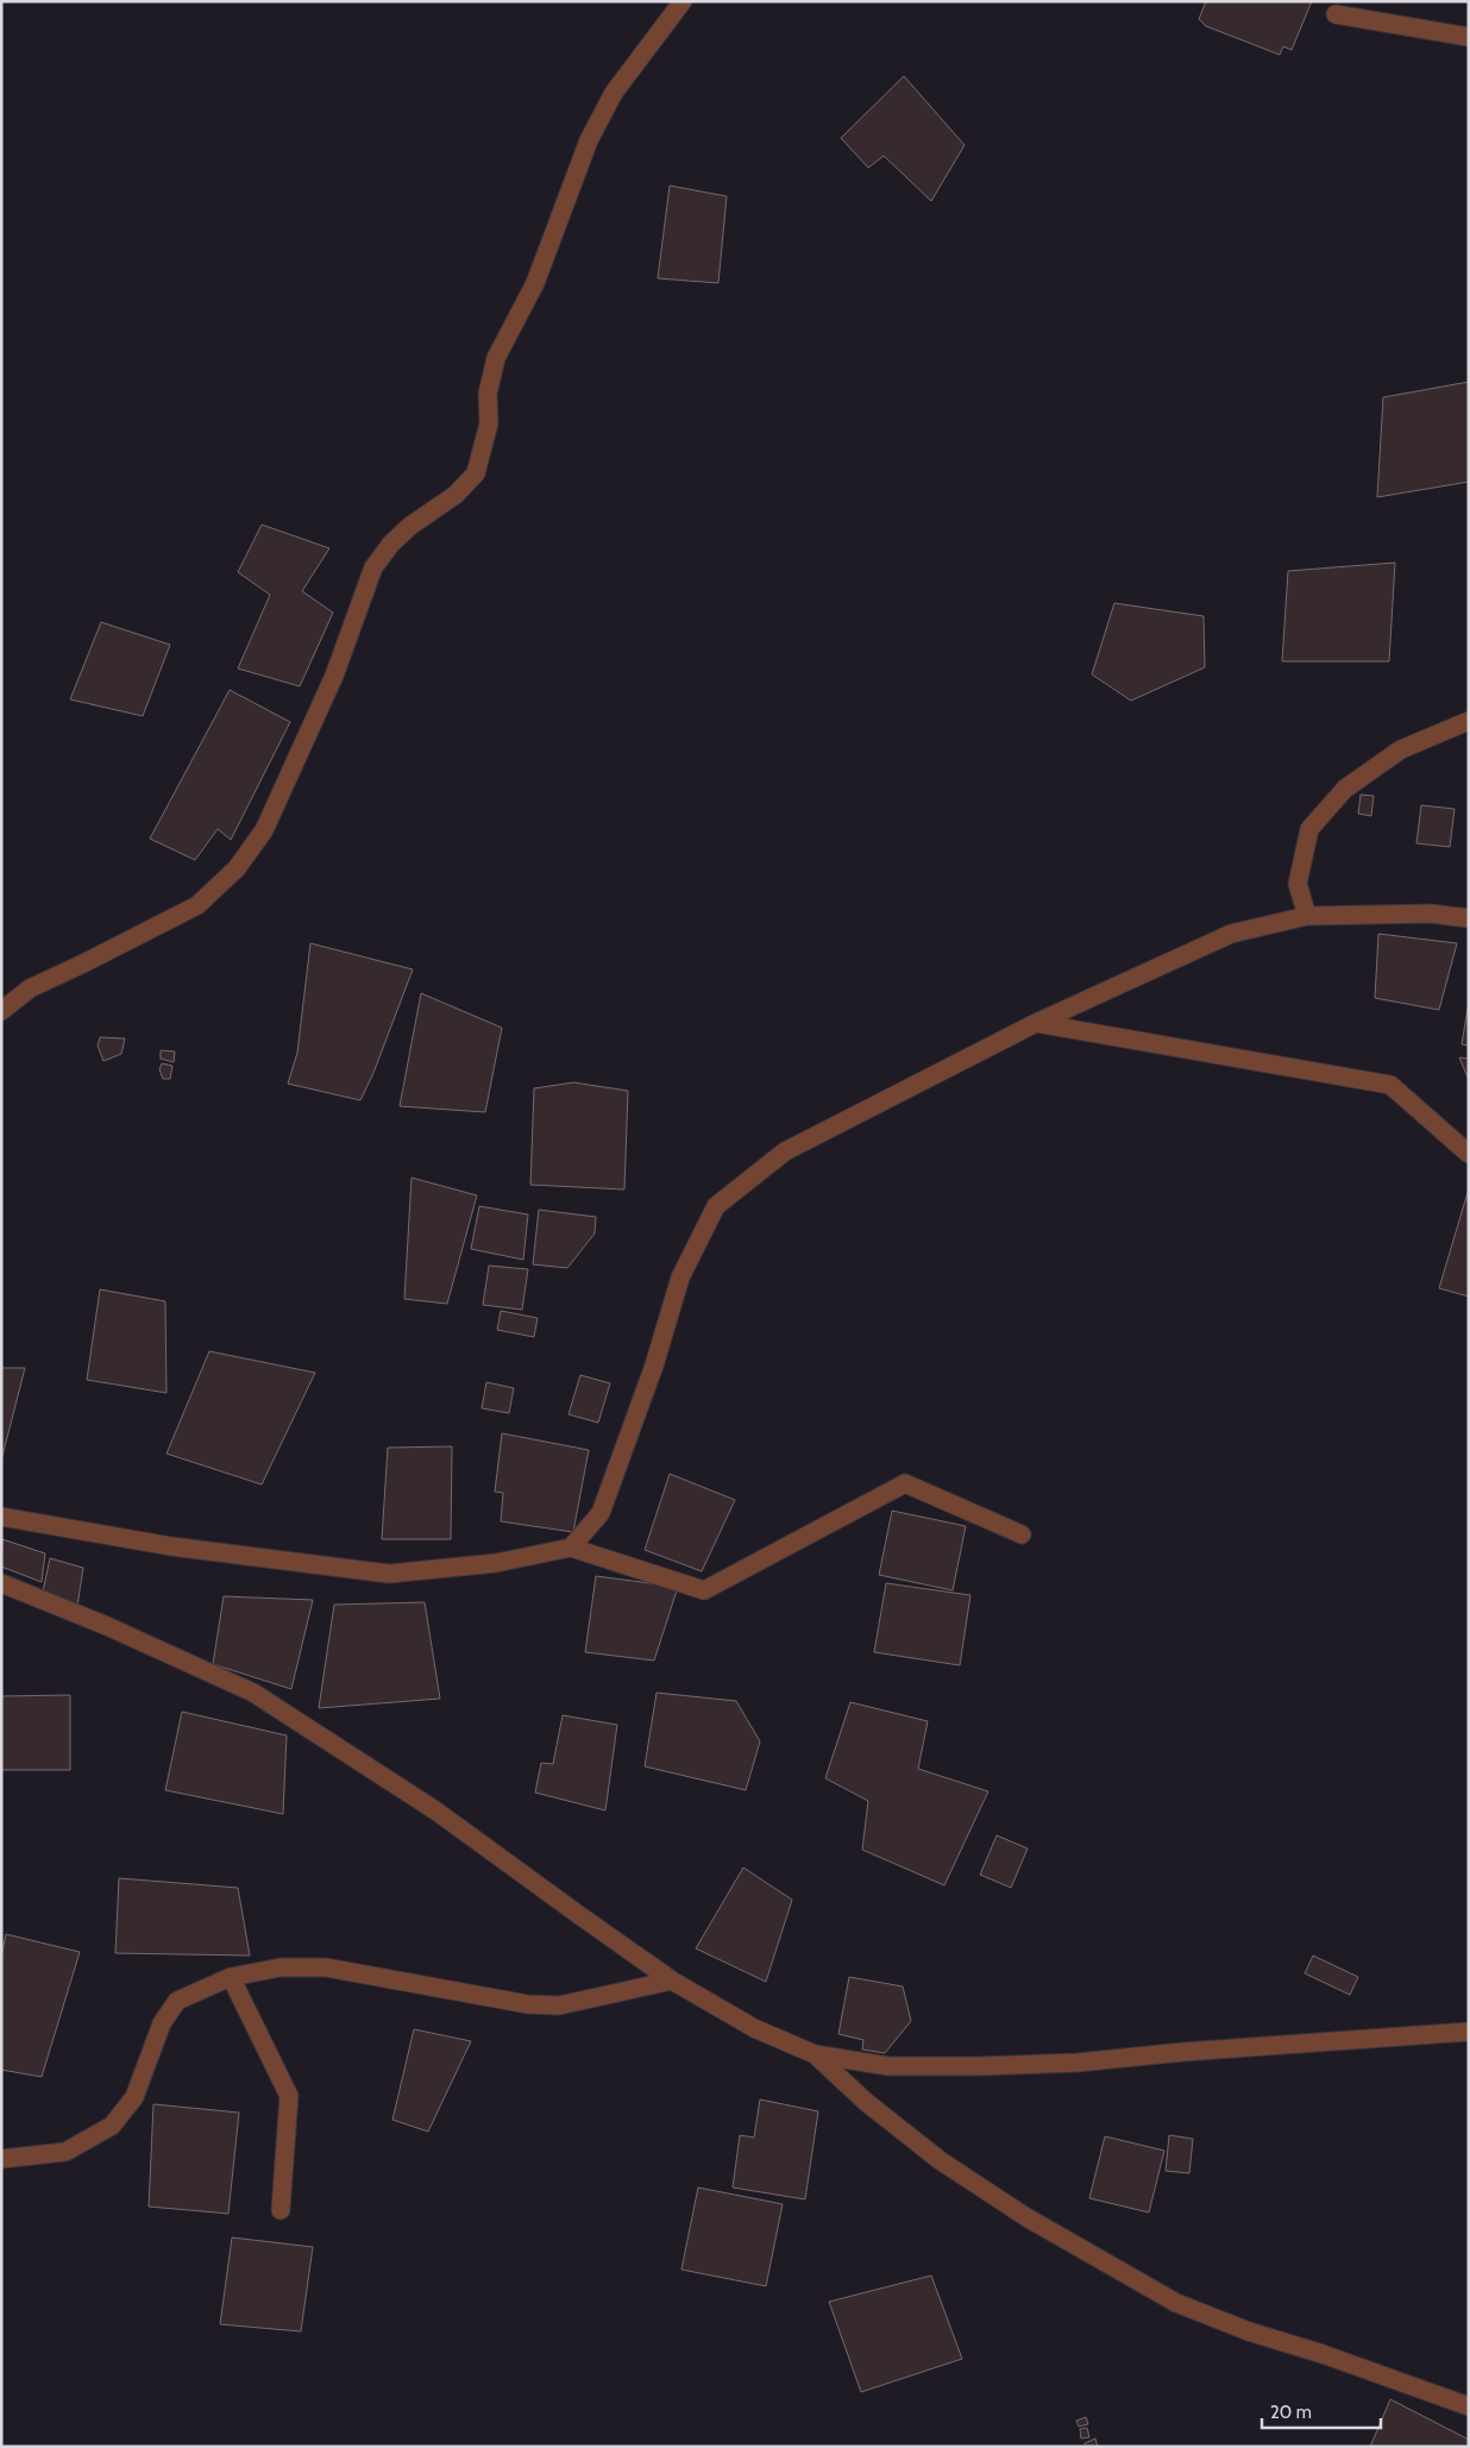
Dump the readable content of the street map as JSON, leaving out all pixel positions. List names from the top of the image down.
{
  "scale_bar": "20 m"
}
